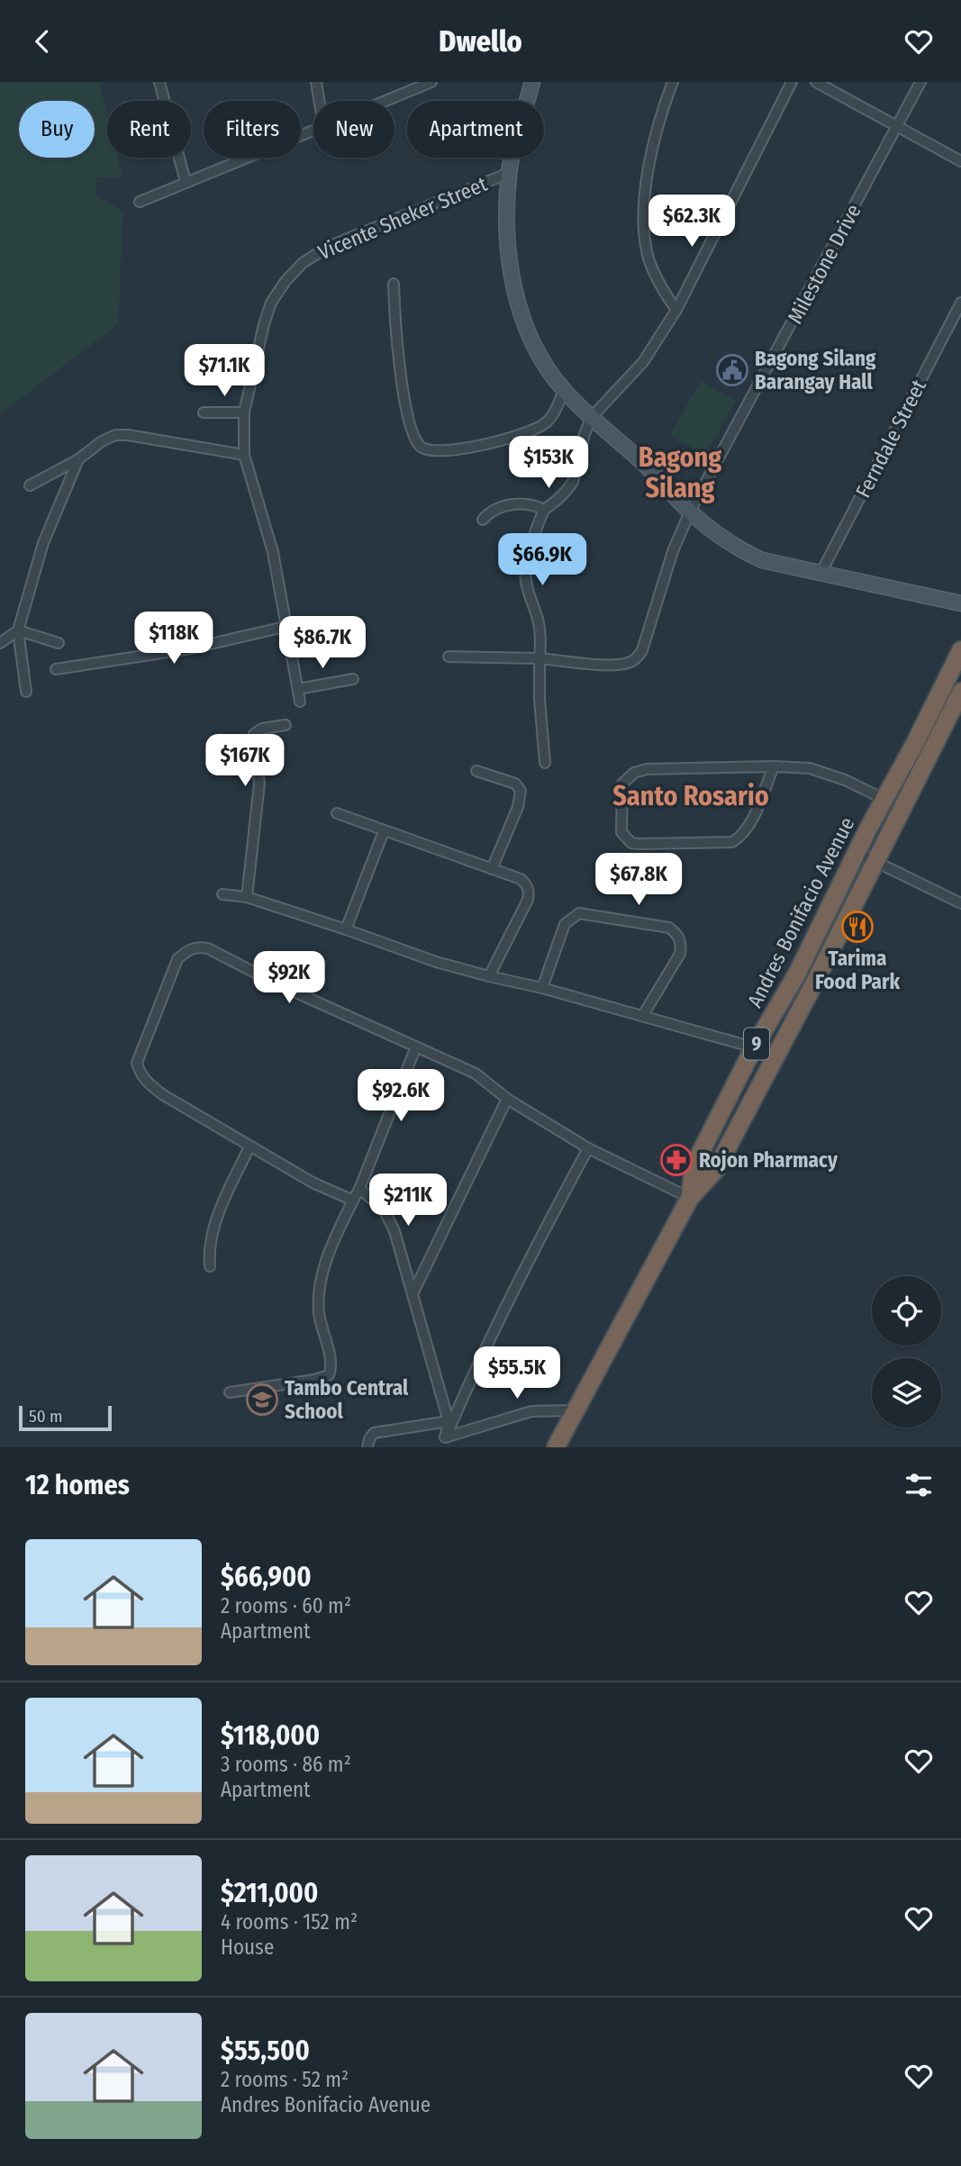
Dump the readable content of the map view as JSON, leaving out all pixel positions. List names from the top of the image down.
{
  "streets": {
    "highway": ["Andres Bonifacio Avenue", "9"],
    "street": ["Vicente Sheker Street", "Milestone Drive", "Ferndale Street"]
  },
  "districts": ["Bagong Silang", "Santo Rosario"],
  "places": {
    "public building": ["Bagong Silang Barangay Hall"],
    "restaurant": ["Tarima Food Park"],
    "pharmacy": ["Rojon Pharmacy"],
    "school or university": ["Tambo Central School"]
  },
  "scale_bar": "50 m",
  "page": {
    "header": "Dwello",
    "chip": [
      "Buy",
      "Rent",
      "Filters",
      "New",
      "Apartment"
    ],
    "price": [
      "$62.3K",
      "$71.1K",
      "$153K",
      "$66.9K",
      "$118K",
      "$86.7K",
      "$167K",
      "$67.8K",
      "$92K",
      "$92.6K",
      "$211K",
      "$55.5K"
    ],
    "scale": "50 m",
    "heading": "12 homes",
    "list": [
      {
        "name": "$66,900",
        "note": "2 rooms · 60 m² · Apartment"
      },
      {
        "name": "$118,000",
        "note": "3 rooms · 86 m² · Apartment"
      },
      {
        "name": "$211,000",
        "note": "4 rooms · 152 m² · House"
      },
      {
        "name": "$55,500",
        "note": "2 rooms · 52 m² · Andres Bonifacio Avenue"
      }
    ]
  }
}
